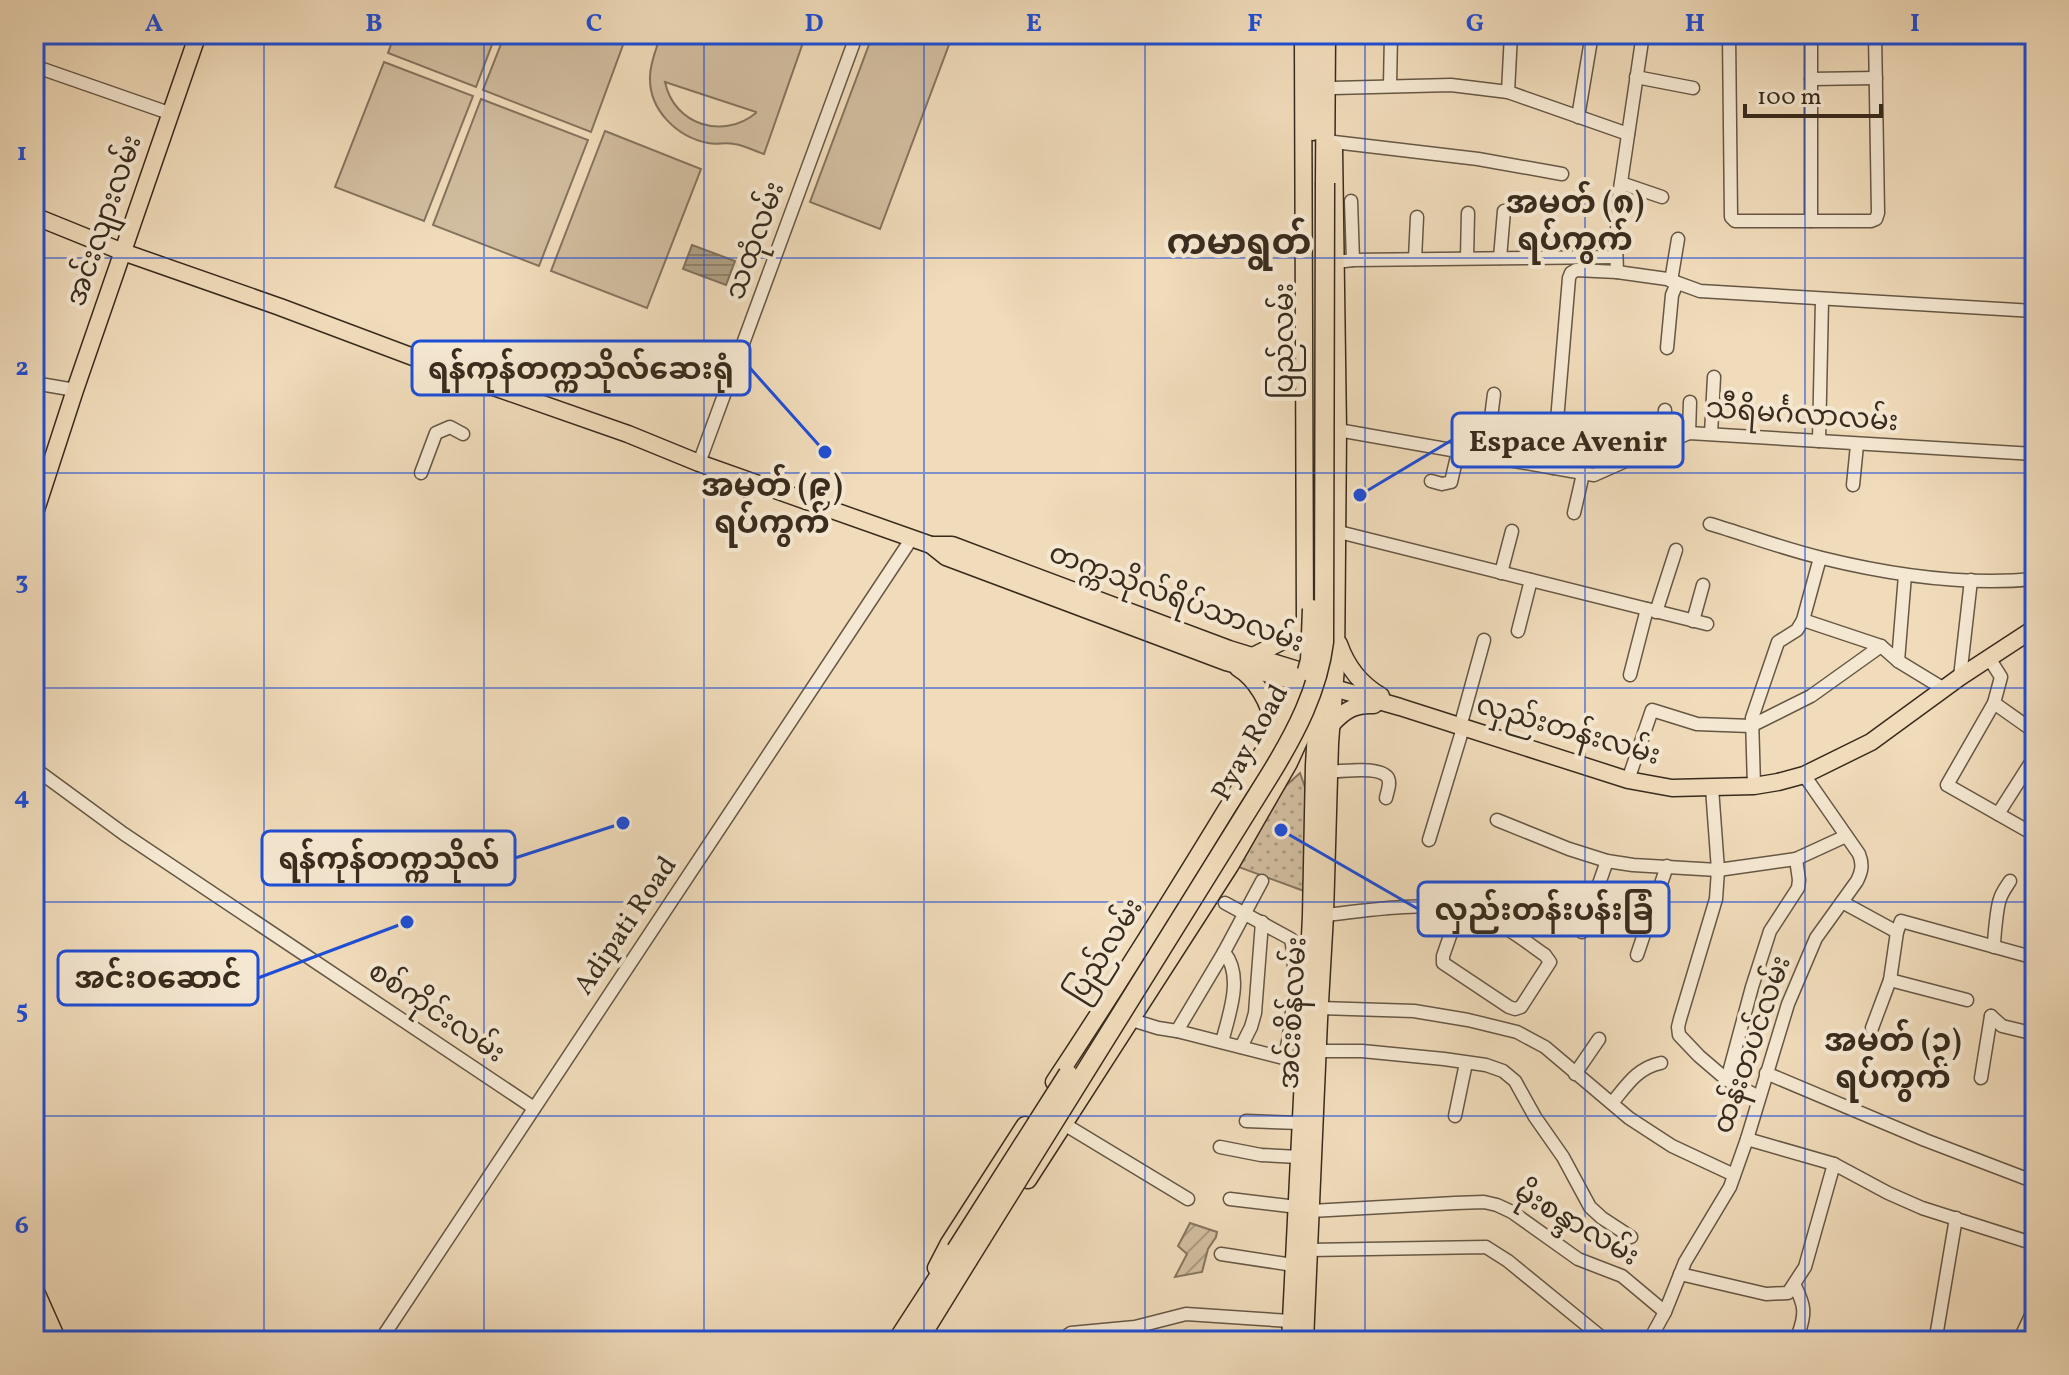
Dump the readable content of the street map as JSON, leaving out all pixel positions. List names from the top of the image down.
{
  "streets": {
    "highway": ["ပြည်လမ်း", "Pyay Road"],
    "main road": [
      "အင်းလျားလမ်း",
      "တက္ကသိုလ်ရိပ်သာလမ်း",
      "လှည်းတန်းလမ်း",
      "အင်းစိန်လမ်း"
    ],
    "street": [
      "သထုံလမ်း",
      "သီရိမင်္ဂလာလမ်း",
      "Adipati Road",
      "စစ်ကိုင်းလမ်း",
      "ထန်းတပင်လမ်း",
      "မိုးစန္ဒာလမ်း"
    ]
  },
  "crossings": [
    ["ပြည်လမ်း", "သီရိမင်္ဂလာလမ်း"],
    ["ပြည်လမ်း", "တက္ကသိုလ်ရိပ်သာလမ်း"],
    ["ပြည်လမ်း", "လှည်းတန်းလမ်း"],
    ["ပြည်လမ်း", "အင်းစိန်လမ်း"],
    ["တက္ကသိုလ်ရိပ်သာလမ်း", "လှည်းတန်းလမ်း"],
    ["တက္ကသိုလ်ရိပ်သာလမ်း", "အင်းစိန်လမ်း"],
    ["လှည်းတန်းလမ်း", "အင်းစိန်လမ်း"],
    ["လှည်းတန်းလမ်း", "ထန်းတပင်လမ်း"],
    ["Adipati Road", "စစ်ကိုင်းလမ်း"],
    ["အင်းစိန်လမ်း", "မိုးစန္ဒာလမ်း"],
    ["ထန်းတပင်လမ်း", "မိုးစန္ဒာလမ်း"]
  ],
  "districts": [
    "အမှတ် (၈) ရပ်ကွက်",
    "ကမာရွတ်",
    "အမှတ် (၉) ရပ်ကွက်",
    "အမှတ် (၃) ရပ်ကွက်"
  ],
  "places": [
    "ရန်ကုန်တက္ကသိုလ်ဆေးရုံ",
    "Espace Avenir",
    "ရန်ကုန်တက္ကသိုလ်",
    "လှည်းတန်းပန်းခြံ",
    "အင်းဝ‌ဆောင်"
  ],
  "scale_bar": "100 m",
  "grid": {
    "columns": [
      "A",
      "B",
      "C",
      "D",
      "E",
      "F",
      "G",
      "H",
      "I"
    ],
    "rows": [
      "1",
      "2",
      "3",
      "4",
      "5",
      "6"
    ]
  }
}
